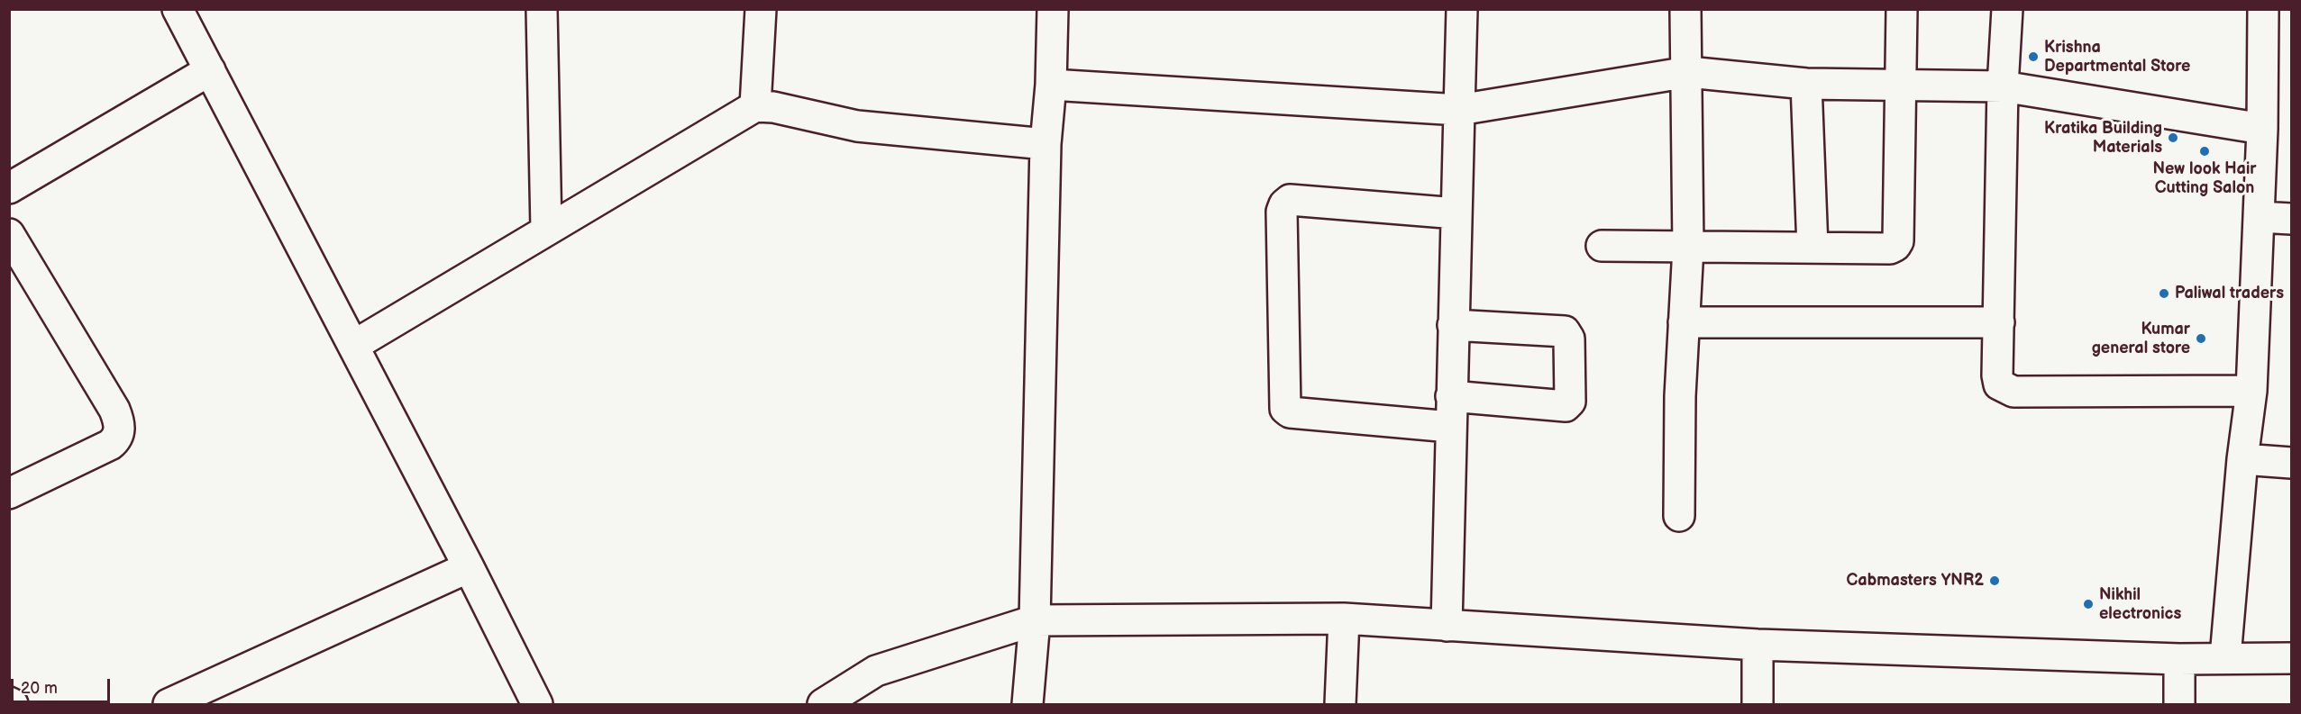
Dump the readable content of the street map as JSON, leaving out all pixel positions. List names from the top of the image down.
{
  "places": [
    "Krishna Departmental Store",
    "Kratika Building Materials",
    "New look Hair Cutting Salon",
    "Paliwal traders",
    "Kumar general store",
    "Cabmasters YNR2",
    "Nikhil electronics"
  ],
  "scale_bar": "20 m"
}
